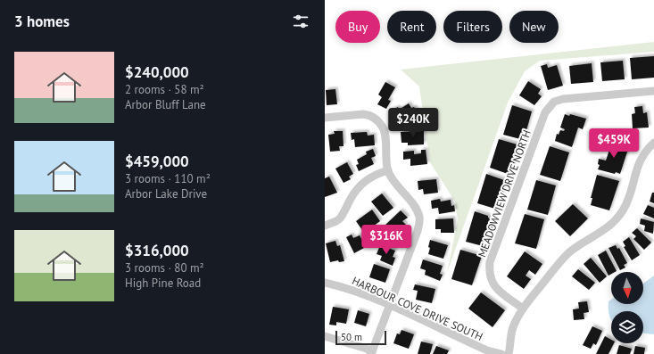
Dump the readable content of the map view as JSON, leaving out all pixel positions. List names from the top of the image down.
{
  "streets": {
    "street": ["MEADOWVIEW DRIVE NORTH", "HARBOUR COVE DRIVE SOUTH"]
  },
  "scale_bar": "50 m",
  "north": "bottom",
  "page": {
    "heading": "3 homes",
    "chip": [
      "Buy",
      "Rent",
      "Filters",
      "New"
    ],
    "list": [
      {
        "name": "$240,000",
        "note": "2 rooms · 58 m² · Arbor Bluff Lane"
      },
      {
        "name": "$459,000",
        "note": "3 rooms · 110 m² · Arbor Lake Drive"
      },
      {
        "name": "$316,000",
        "note": "3 rooms · 80 m² · High Pine Road"
      }
    ],
    "price": ["$240K", "$459K", "$316K"],
    "scale": "50 m"
  }
}
